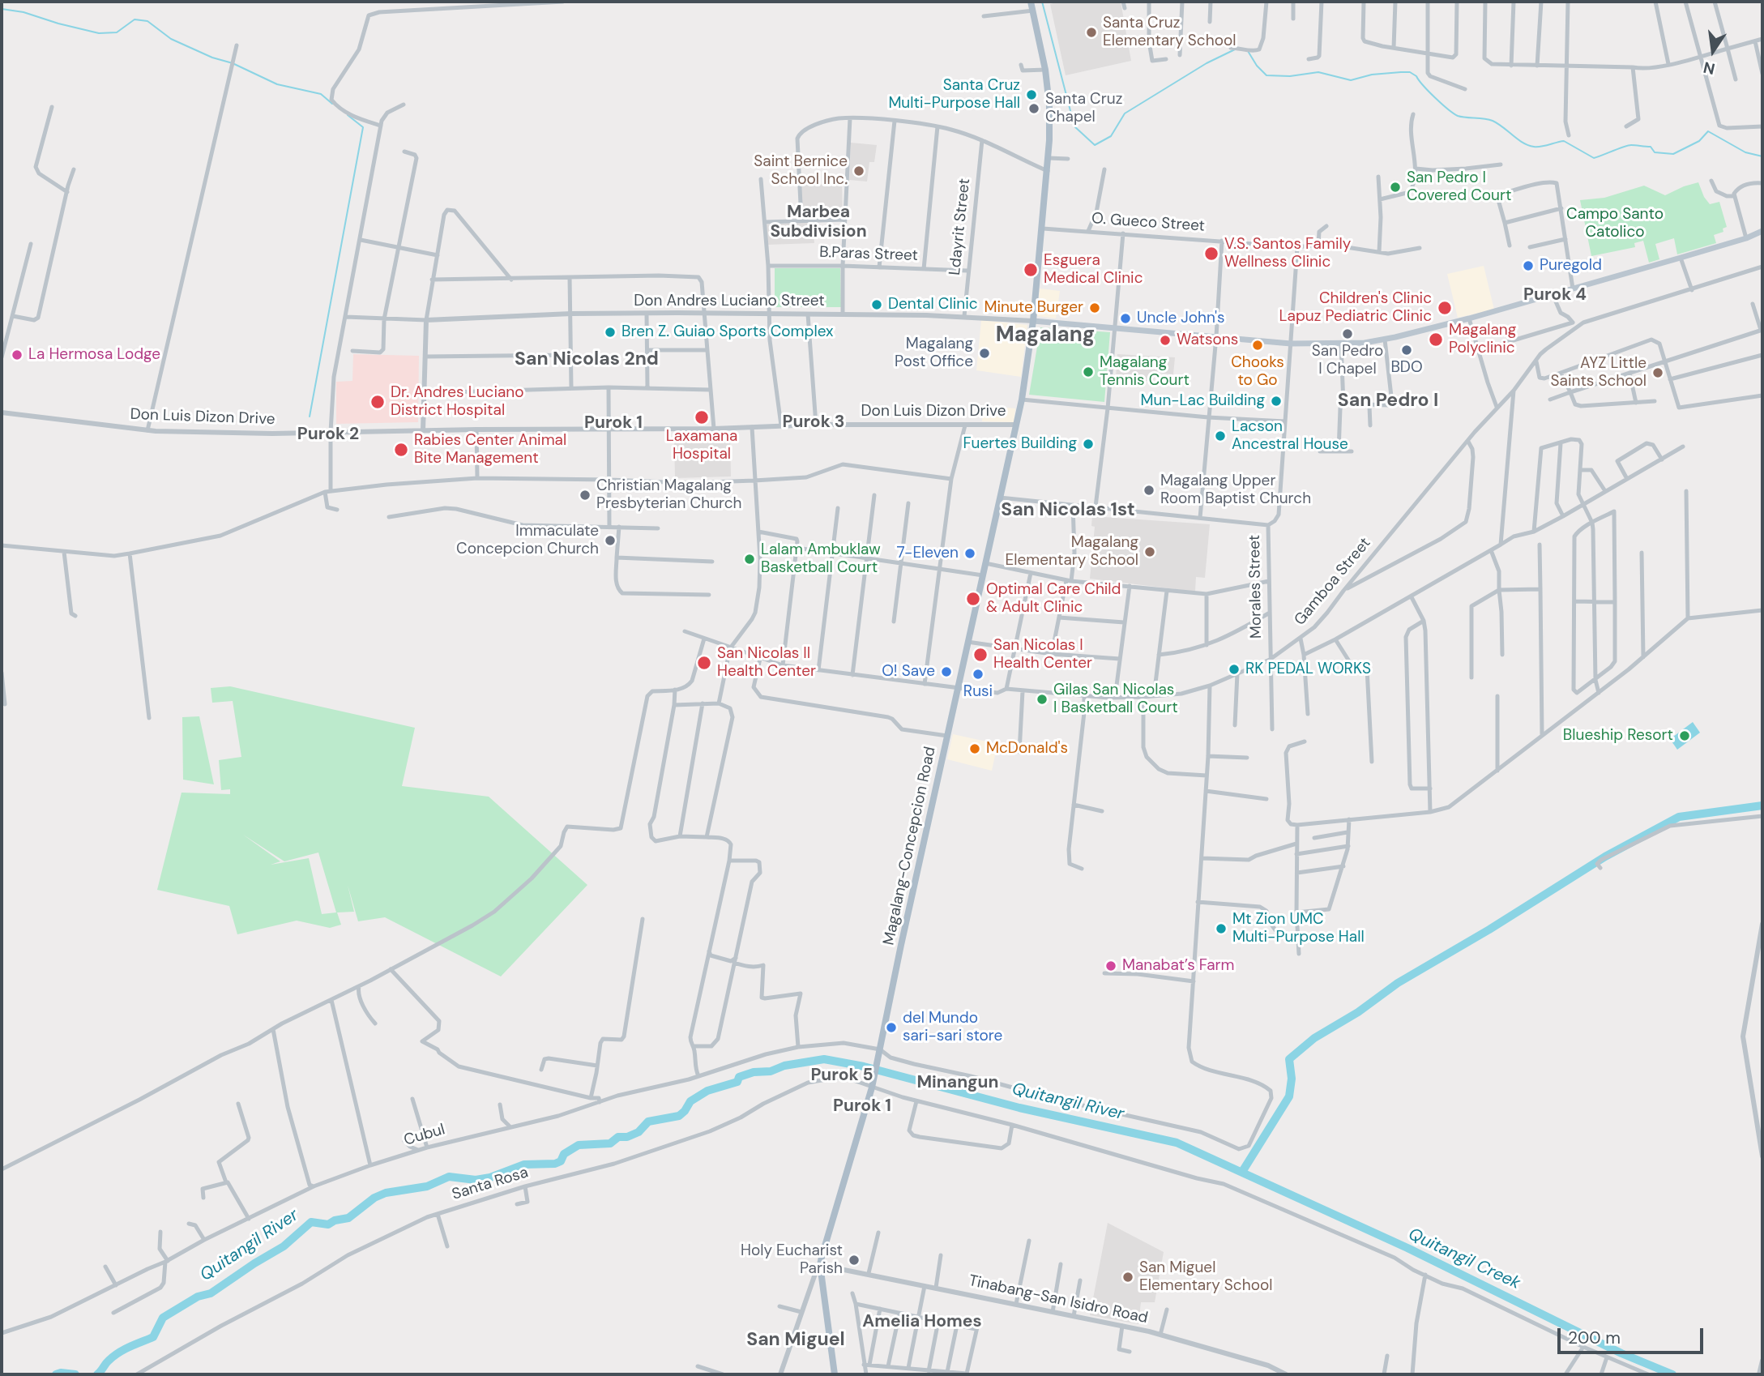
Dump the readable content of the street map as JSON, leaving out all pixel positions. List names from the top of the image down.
{
  "streets": {
    "main road": ["Magalang-Concepcion Road"],
    "street": [
      "O. Gueco Street",
      "Ldayrit Street",
      "B.Paras Street",
      "Don Andres Luciano Street",
      "Don Luis Dizon Drive",
      "Gamboa Street",
      "Morales Street",
      "Cubul",
      "Santa Rosa",
      "Tinabang-San Isidro Road"
    ]
  },
  "crossings": [
    ["O. Gueco Street", "Morales Street"],
    ["O. Gueco Street", "Magalang-Concepcion Road"],
    ["Ldayrit Street", "B.Paras Street"],
    ["Ldayrit Street", "Don Andres Luciano Street"],
    ["Don Andres Luciano Street", "Magalang-Concepcion Road"],
    ["Don Luis Dizon Drive", "Magalang-Concepcion Road"],
    ["Gamboa Street", "Morales Street"],
    ["Gamboa Street", "Magalang-Concepcion Road"],
    ["Magalang-Concepcion Road", "Cubul"],
    ["Magalang-Concepcion Road", "Santa Rosa"],
    ["Magalang-Concepcion Road", "Tinabang-San Isidro Road"]
  ],
  "districts": [
    "Marbea Subdivision",
    "Purok 4",
    "Magalang",
    "San Nicolas 2nd",
    "San Pedro I",
    "Purok 3",
    "Purok 1",
    "Purok 2",
    "San Nicolas 1st",
    "Purok 5",
    "Minangun",
    "Purok 1",
    "Amelia Homes",
    "San Miguel"
  ],
  "water": ["Quitangil River", "Quitangil Creek"],
  "parks": ["Campo Santo Catolico"],
  "places": [
    "Santa Cruz Elementary School",
    "Santa Cruz Multi-Purpose Hall",
    "Santa Cruz Chapel",
    "Saint Bernice School Inc.",
    "San Pedro I Covered Court",
    "V.S. Santos Family Wellness Clinic",
    "Puregold",
    "Esguera Medical Clinic",
    "Dental Clinic",
    "Minute Burger",
    "Children's Clinic Lapuz Pediatric Clinic",
    "Uncle John's",
    "Bren Z. Guiao Sports Complex",
    "San Pedro I Chapel",
    "Magalang Polyclinic",
    "Watsons",
    "Chooks to Go",
    "BDO",
    "Magalang Post Office",
    "La Hermosa Lodge",
    "Magalang Tennis Court",
    "AYZ Little Saints School",
    "Mun-Lac Building",
    "Dr. Andres Luciano District Hospital",
    "Laxamana Hospital",
    "Lacson Ancestral House",
    "Fuertes Building",
    "Rabies Center Animal Bite Management",
    "Magalang Upper Room Baptist Church",
    "Christian Magalang Presbyterian Church",
    "Immaculate Concepcion Church",
    "Magalang Elementary School",
    "7-Eleven",
    "Lalam Ambuklaw Basketball Court",
    "Optimal Care Child & Adult Clinic",
    "San Nicolas I Health Center",
    "San Nicolas II Health Center",
    "RK PEDAL WORKS",
    "O! Save",
    "Rusi",
    "Gilas San Nicolas I Basketball Court",
    "Blueship Resort",
    "McDonald's",
    "Mt Zion UMC Multi-Purpose Hall",
    "Manabat’s Farm",
    "del Mundo sari-sari store",
    "Holy Eucharist Parish",
    "San Miguel Elementary School"
  ],
  "scale_bar": "200 m",
  "north": "bottom"
}
